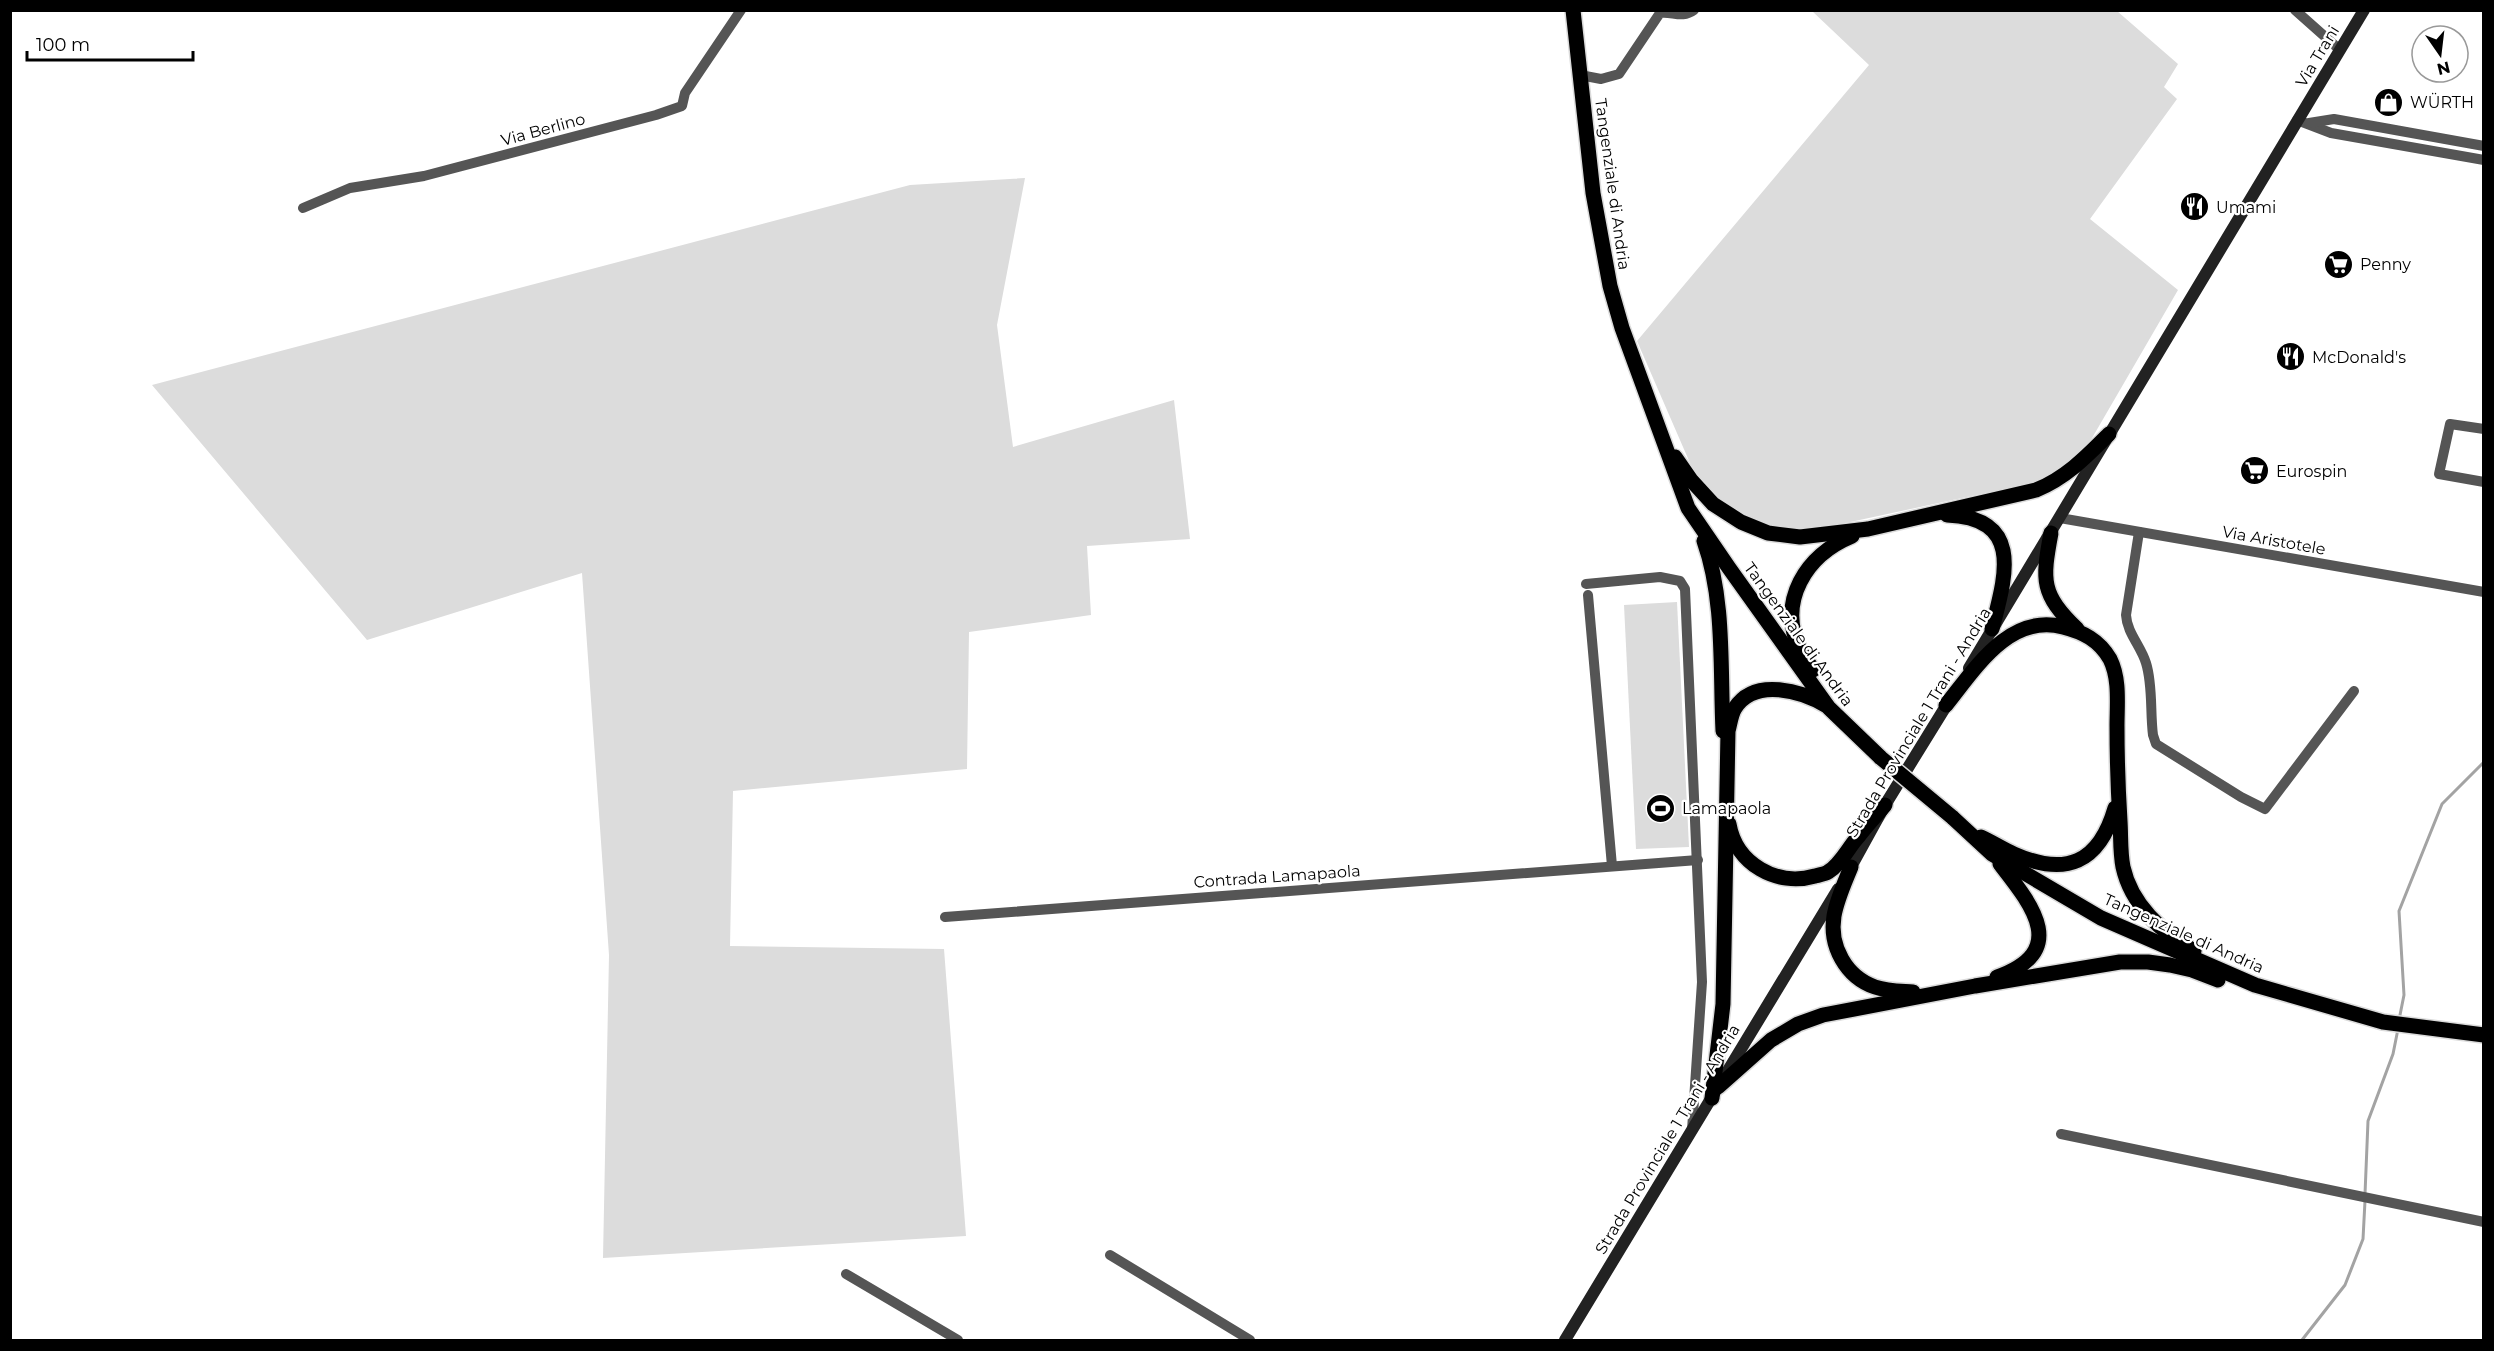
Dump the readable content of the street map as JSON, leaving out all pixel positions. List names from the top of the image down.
{
  "streets": {
    "main road": ["Via Trani", "Tangenziale di Andria", "Strada Provinciale 1 Trani - Andria"],
    "street": ["Via Berlino", "Via Aristotele", "Contrada Lamapaola"]
  },
  "crossings": [
    ["Via Trani", "Strada Provinciale 1 Trani - Andria"],
    ["Via Aristotele", "Strada Provinciale 1 Trani - Andria"]
  ],
  "places": {
    "shop": ["WÜRTH"],
    "restaurant": ["Umami", "McDonald's"],
    "supermarket": ["Penny", "Eurospin"],
    "sports": ["Lamapaola"]
  },
  "scale_bar": "100 m",
  "north": "bottom"
}
